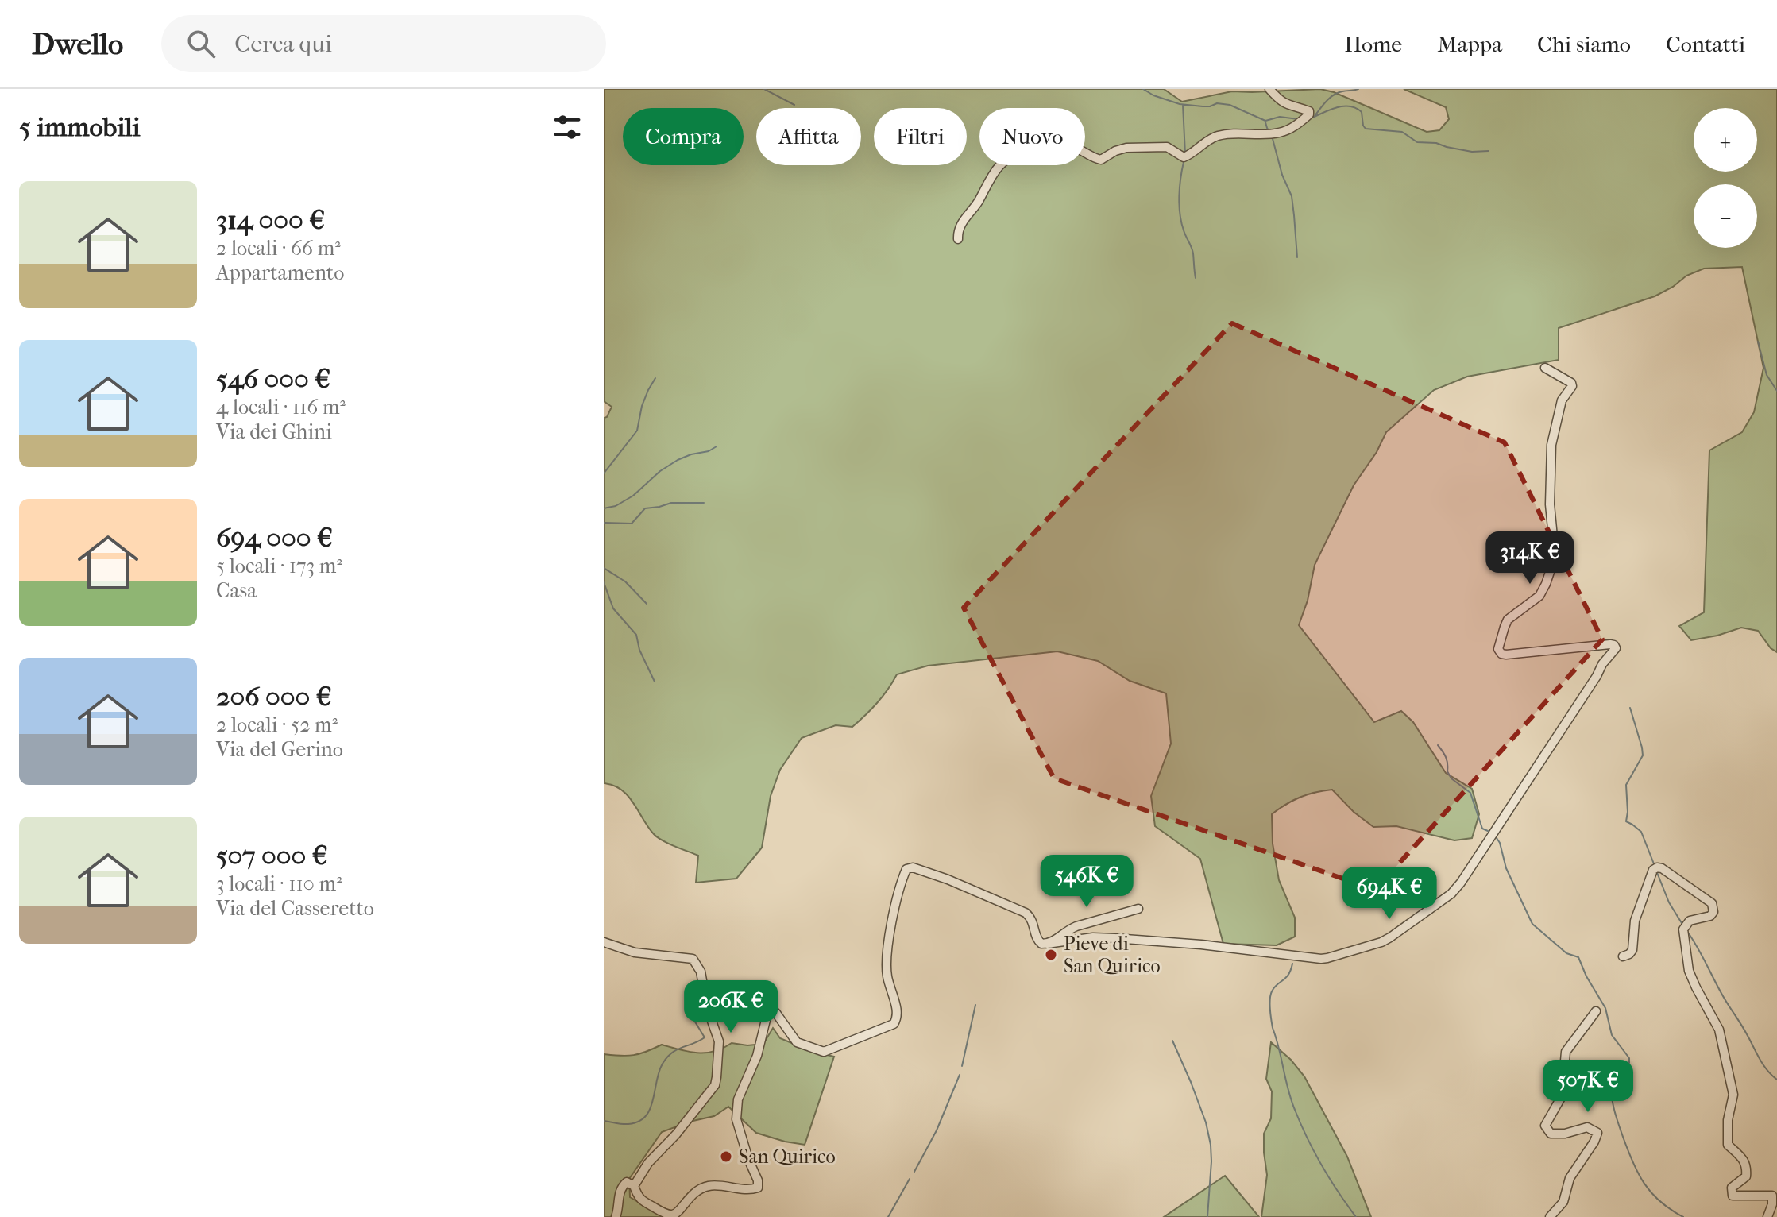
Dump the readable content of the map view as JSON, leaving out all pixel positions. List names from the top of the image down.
{
  "places": ["Pieve di San Quirico", "San Quirico"],
  "page": {
    "header": "Dwello",
    "search": "Cerca qui",
    "nav": [
      "Home",
      "Mappa",
      "Chi siamo",
      "Contatti"
    ],
    "heading": "5 immobili",
    "map_buttons": ["+", "−"],
    "chip": [
      "Compra",
      "Affitta",
      "Filtri",
      "Nuovo"
    ],
    "list": [
      {
        "name": "314 000 €",
        "note": "2 locali · 66 m² · Appartamento"
      },
      {
        "name": "546 000 €",
        "note": "4 locali · 116 m² · Via dei Ghini"
      },
      {
        "name": "694 000 €",
        "note": "5 locali · 173 m² · Casa"
      },
      {
        "name": "206 000 €",
        "note": "2 locali · 52 m² · Via del Gerino"
      },
      {
        "name": "507 000 €",
        "note": "3 locali · 110 m² · Via del Casseretto"
      }
    ],
    "price": [
      "314K €",
      "546K €",
      "694K €",
      "206K €",
      "507K €"
    ]
  }
}
